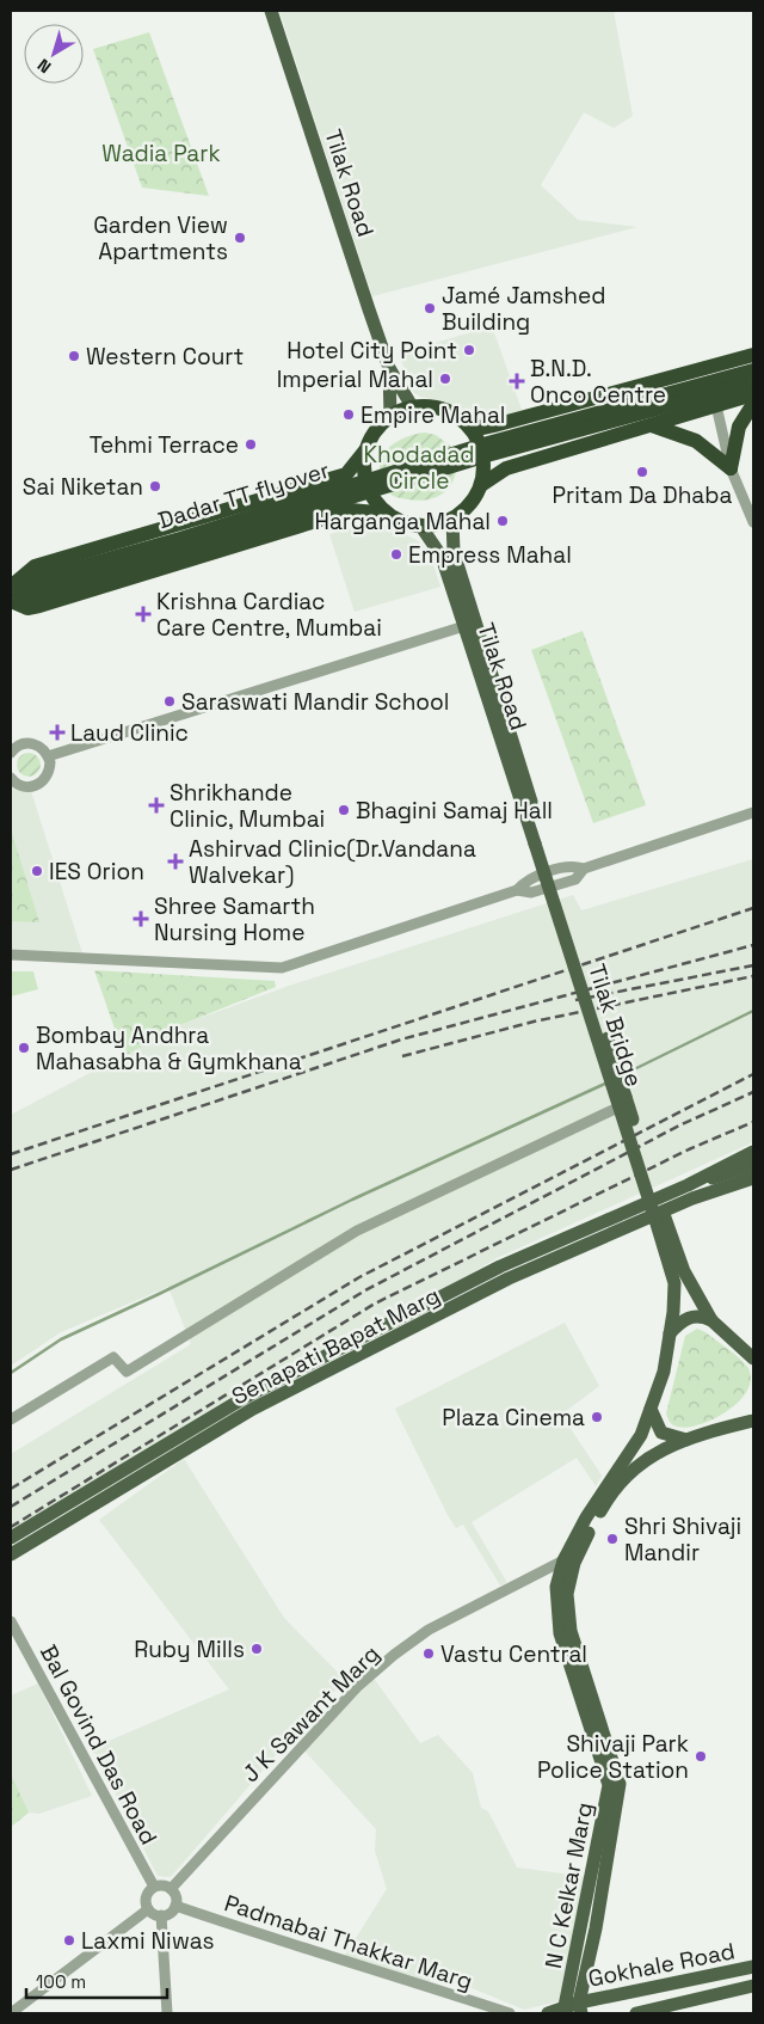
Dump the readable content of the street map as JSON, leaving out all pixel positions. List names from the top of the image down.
{
  "streets": {
    "highway": ["Dadar TT flyover"],
    "main road": [
      "Tilak Road",
      "Tilak Bridge",
      "Senapati Bapat Marg",
      "N C Kelkar Marg",
      "Gokhale Road"
    ],
    "street": ["J K Sawant Marg", "Bal Govind Das Road", "Padmabai Thakkar Marg"]
  },
  "crossings": [
    ["Tilak Road", "Tilak Bridge"],
    ["J K Sawant Marg", "Bal Govind Das Road"],
    ["J K Sawant Marg", "N C Kelkar Marg"],
    ["J K Sawant Marg", "Padmabai Thakkar Marg"],
    ["Bal Govind Das Road", "Padmabai Thakkar Marg"],
    ["N C Kelkar Marg", "Gokhale Road"]
  ],
  "parks": ["Wadia Park", "Khodadad Circle"],
  "places": {
    "other": [
      "Garden View Apartments",
      "Jamé Jamshed Building",
      "Hotel City Point",
      "Western Court",
      "Imperial Mahal",
      "Empire Mahal",
      "Tehmi Terrace",
      "Pritam Da Dhaba",
      "Sai Niketan",
      "Harganga Mahal",
      "Empress Mahal",
      "Saraswati Mandir School",
      "Bhagini Samaj Hall",
      "IES Orion",
      "Bombay Andhra Mahasabha & Gymkhana",
      "Plaza Cinema",
      "Shri Shivaji Mandir",
      "Ruby Mills",
      "Vastu Central",
      "Shivaji Park Police Station",
      "Laxmi Niwas"
    ],
    "health": [
      "B.N.D. Onco Centre",
      "Krishna Cardiac Care Centre, Mumbai",
      "Laud Clinic",
      "Shrikhande Clinic, Mumbai",
      "Ashirvad Clinic(Dr.Vandana Walvekar)",
      "Shree Samarth Nursing Home"
    ]
  },
  "scale_bar": "100 m",
  "north": "bottom left"
}
